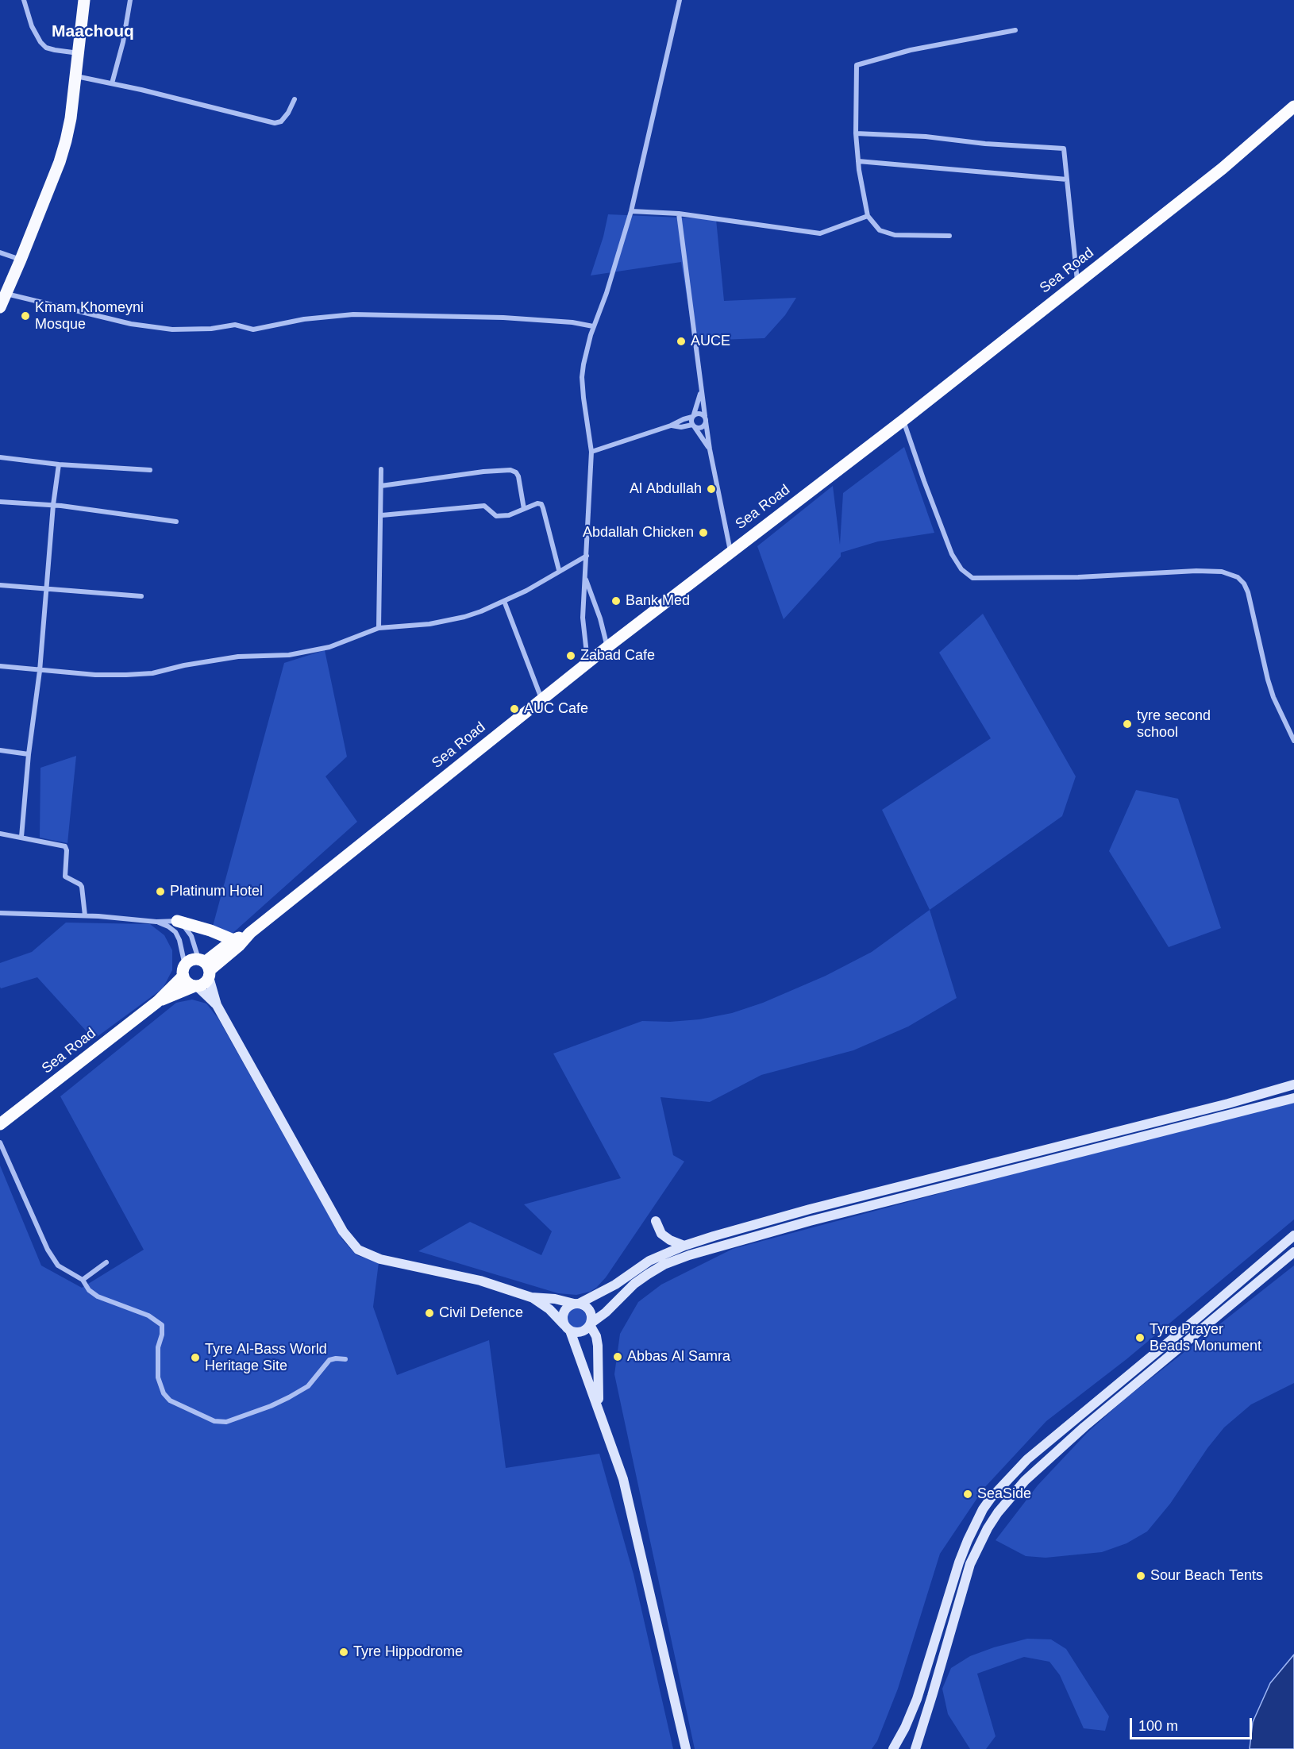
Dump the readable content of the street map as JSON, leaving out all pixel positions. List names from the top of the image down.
{
  "streets": {
    "highway": ["Sea Road"]
  },
  "districts": ["Maachouq"],
  "places": [
    "Kmam Khomeyni Mosque",
    "AUCE",
    "Al Abdullah",
    "Abdallah Chicken",
    "Bank Med",
    "Zabad Cafe",
    "AUC Cafe",
    "tyre second school",
    "Platinum Hotel",
    "Civil Defence",
    "Tyre Prayer Beads Monument",
    "Abbas Al Samra",
    "Tyre Al-Bass World Heritage Site",
    "SeaSide",
    "Sour Beach Tents",
    "Tyre Hippodrome"
  ],
  "scale_bar": "100 m"
}
